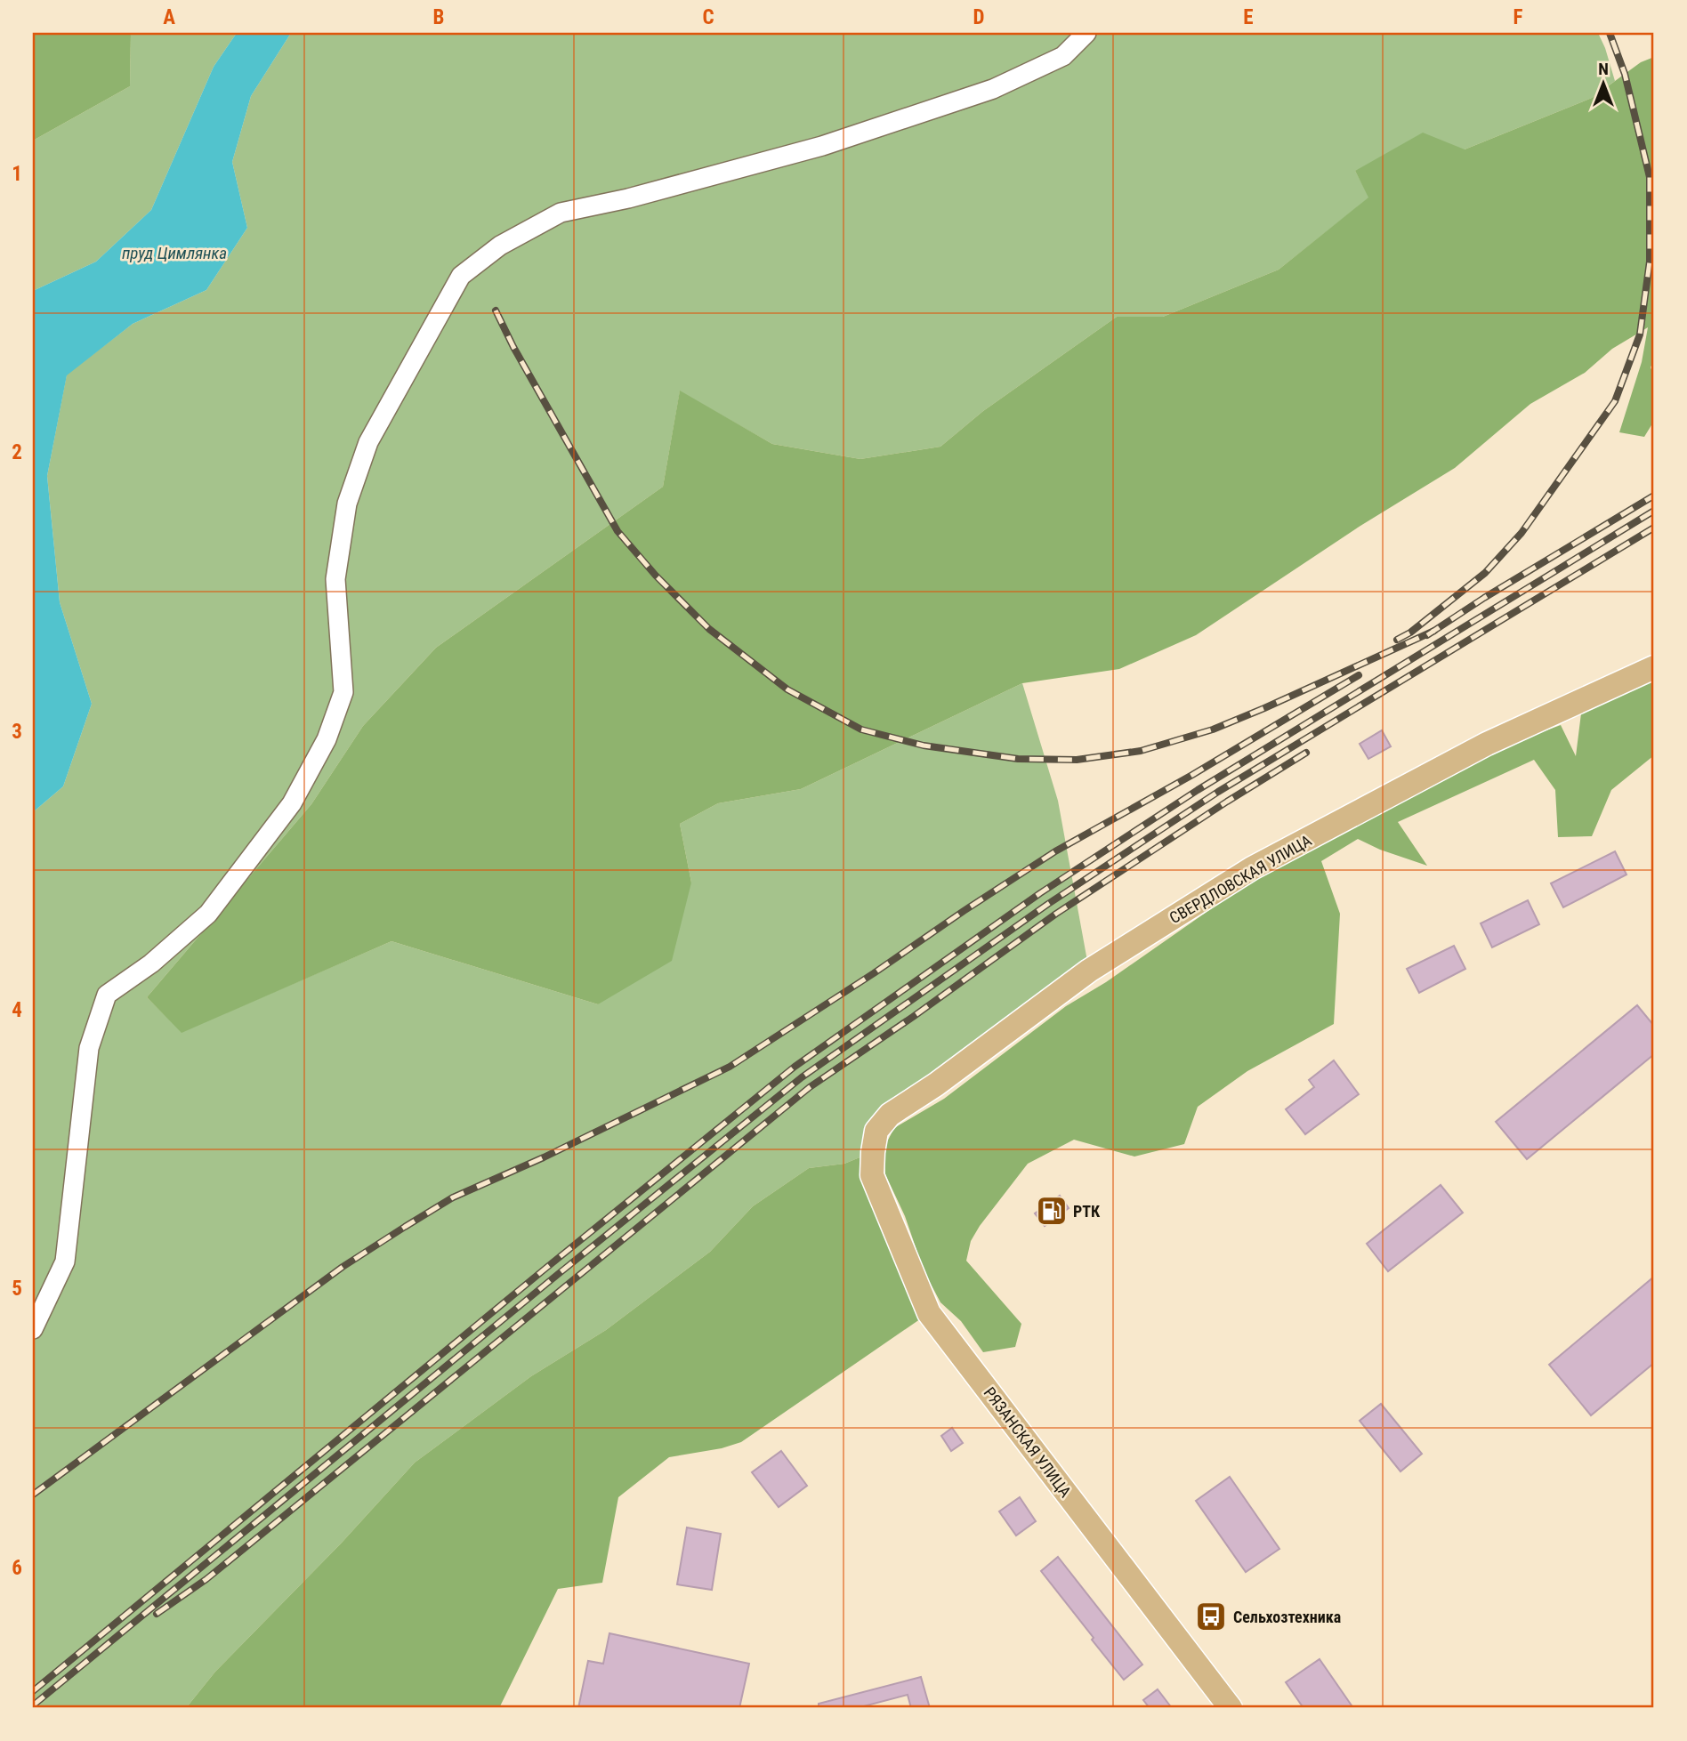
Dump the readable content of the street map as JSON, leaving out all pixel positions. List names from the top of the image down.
{
  "streets": {
    "main road": ["СВЕРДЛОВСКАЯ УЛИЦА", "РЯЗАНСКАЯ УЛИЦА"]
  },
  "crossings": [
    ["СВЕРДЛОВСКАЯ УЛИЦА", "РЯЗАНСКАЯ УЛИЦА"]
  ],
  "water": ["пруд Цимлянка"],
  "places": {
    "fuel station": ["РТК"],
    "bus stop": ["Сельхозтехника"]
  },
  "north": "top",
  "grid": {
    "columns": [
      "A",
      "B",
      "C",
      "D",
      "E",
      "F"
    ],
    "rows": [
      "1",
      "2",
      "3",
      "4",
      "5",
      "6"
    ]
  }
}
